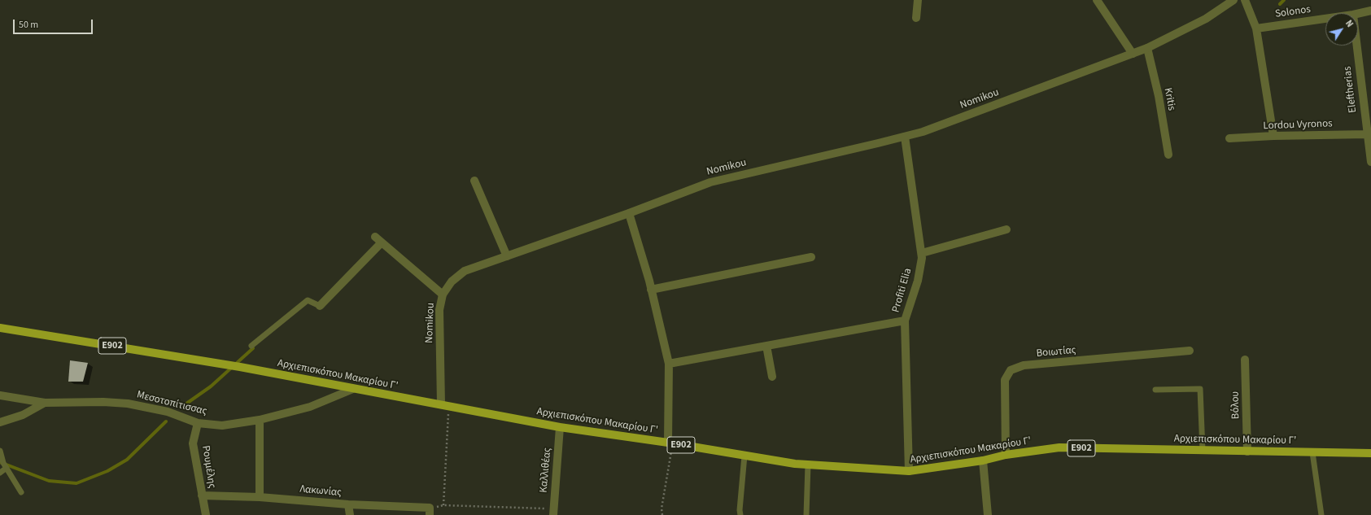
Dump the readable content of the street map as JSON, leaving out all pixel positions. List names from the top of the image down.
{
  "streets": {
    "main road": ["E902", "Αρχιεπισκόπου Μακαρίου Γ'"],
    "street": [
      "Solonos",
      "Eleftherias",
      "Nomikou",
      "Kritis",
      "Lordou Vyronos",
      "Profiti Elia",
      "Βοιωτίας",
      "Μεσοτοπίτισσας",
      "Βόλου",
      "Ρουμέλης",
      "Καλλιθέας",
      "Λακωνίας"
    ]
  },
  "crossings": [
    ["Eleftherias", "Lordou Vyronos"],
    ["Nomikou", "Kritis"],
    ["Nomikou", "Profiti Elia"],
    ["Nomikou", "Αρχιεπισκόπου Μακαρίου Γ'"],
    ["Profiti Elia", "Αρχιεπισκόπου Μακαρίου Γ'"],
    ["Βοιωτίας", "Αρχιεπισκόπου Μακαρίου Γ'"],
    ["Αρχιεπισκόπου Μακαρίου Γ'", "Μεσοτοπίτισσας"],
    ["Αρχιεπισκόπου Μακαρίου Γ'", "Βόλου"],
    ["Αρχιεπισκόπου Μακαρίου Γ'", "Καλλιθέας"],
    ["Μεσοτοπίτισσας", "Ρουμέλης"],
    ["Ρουμέλης", "Λακωνίας"]
  ],
  "scale_bar": "50 m",
  "north": "top right"
}
